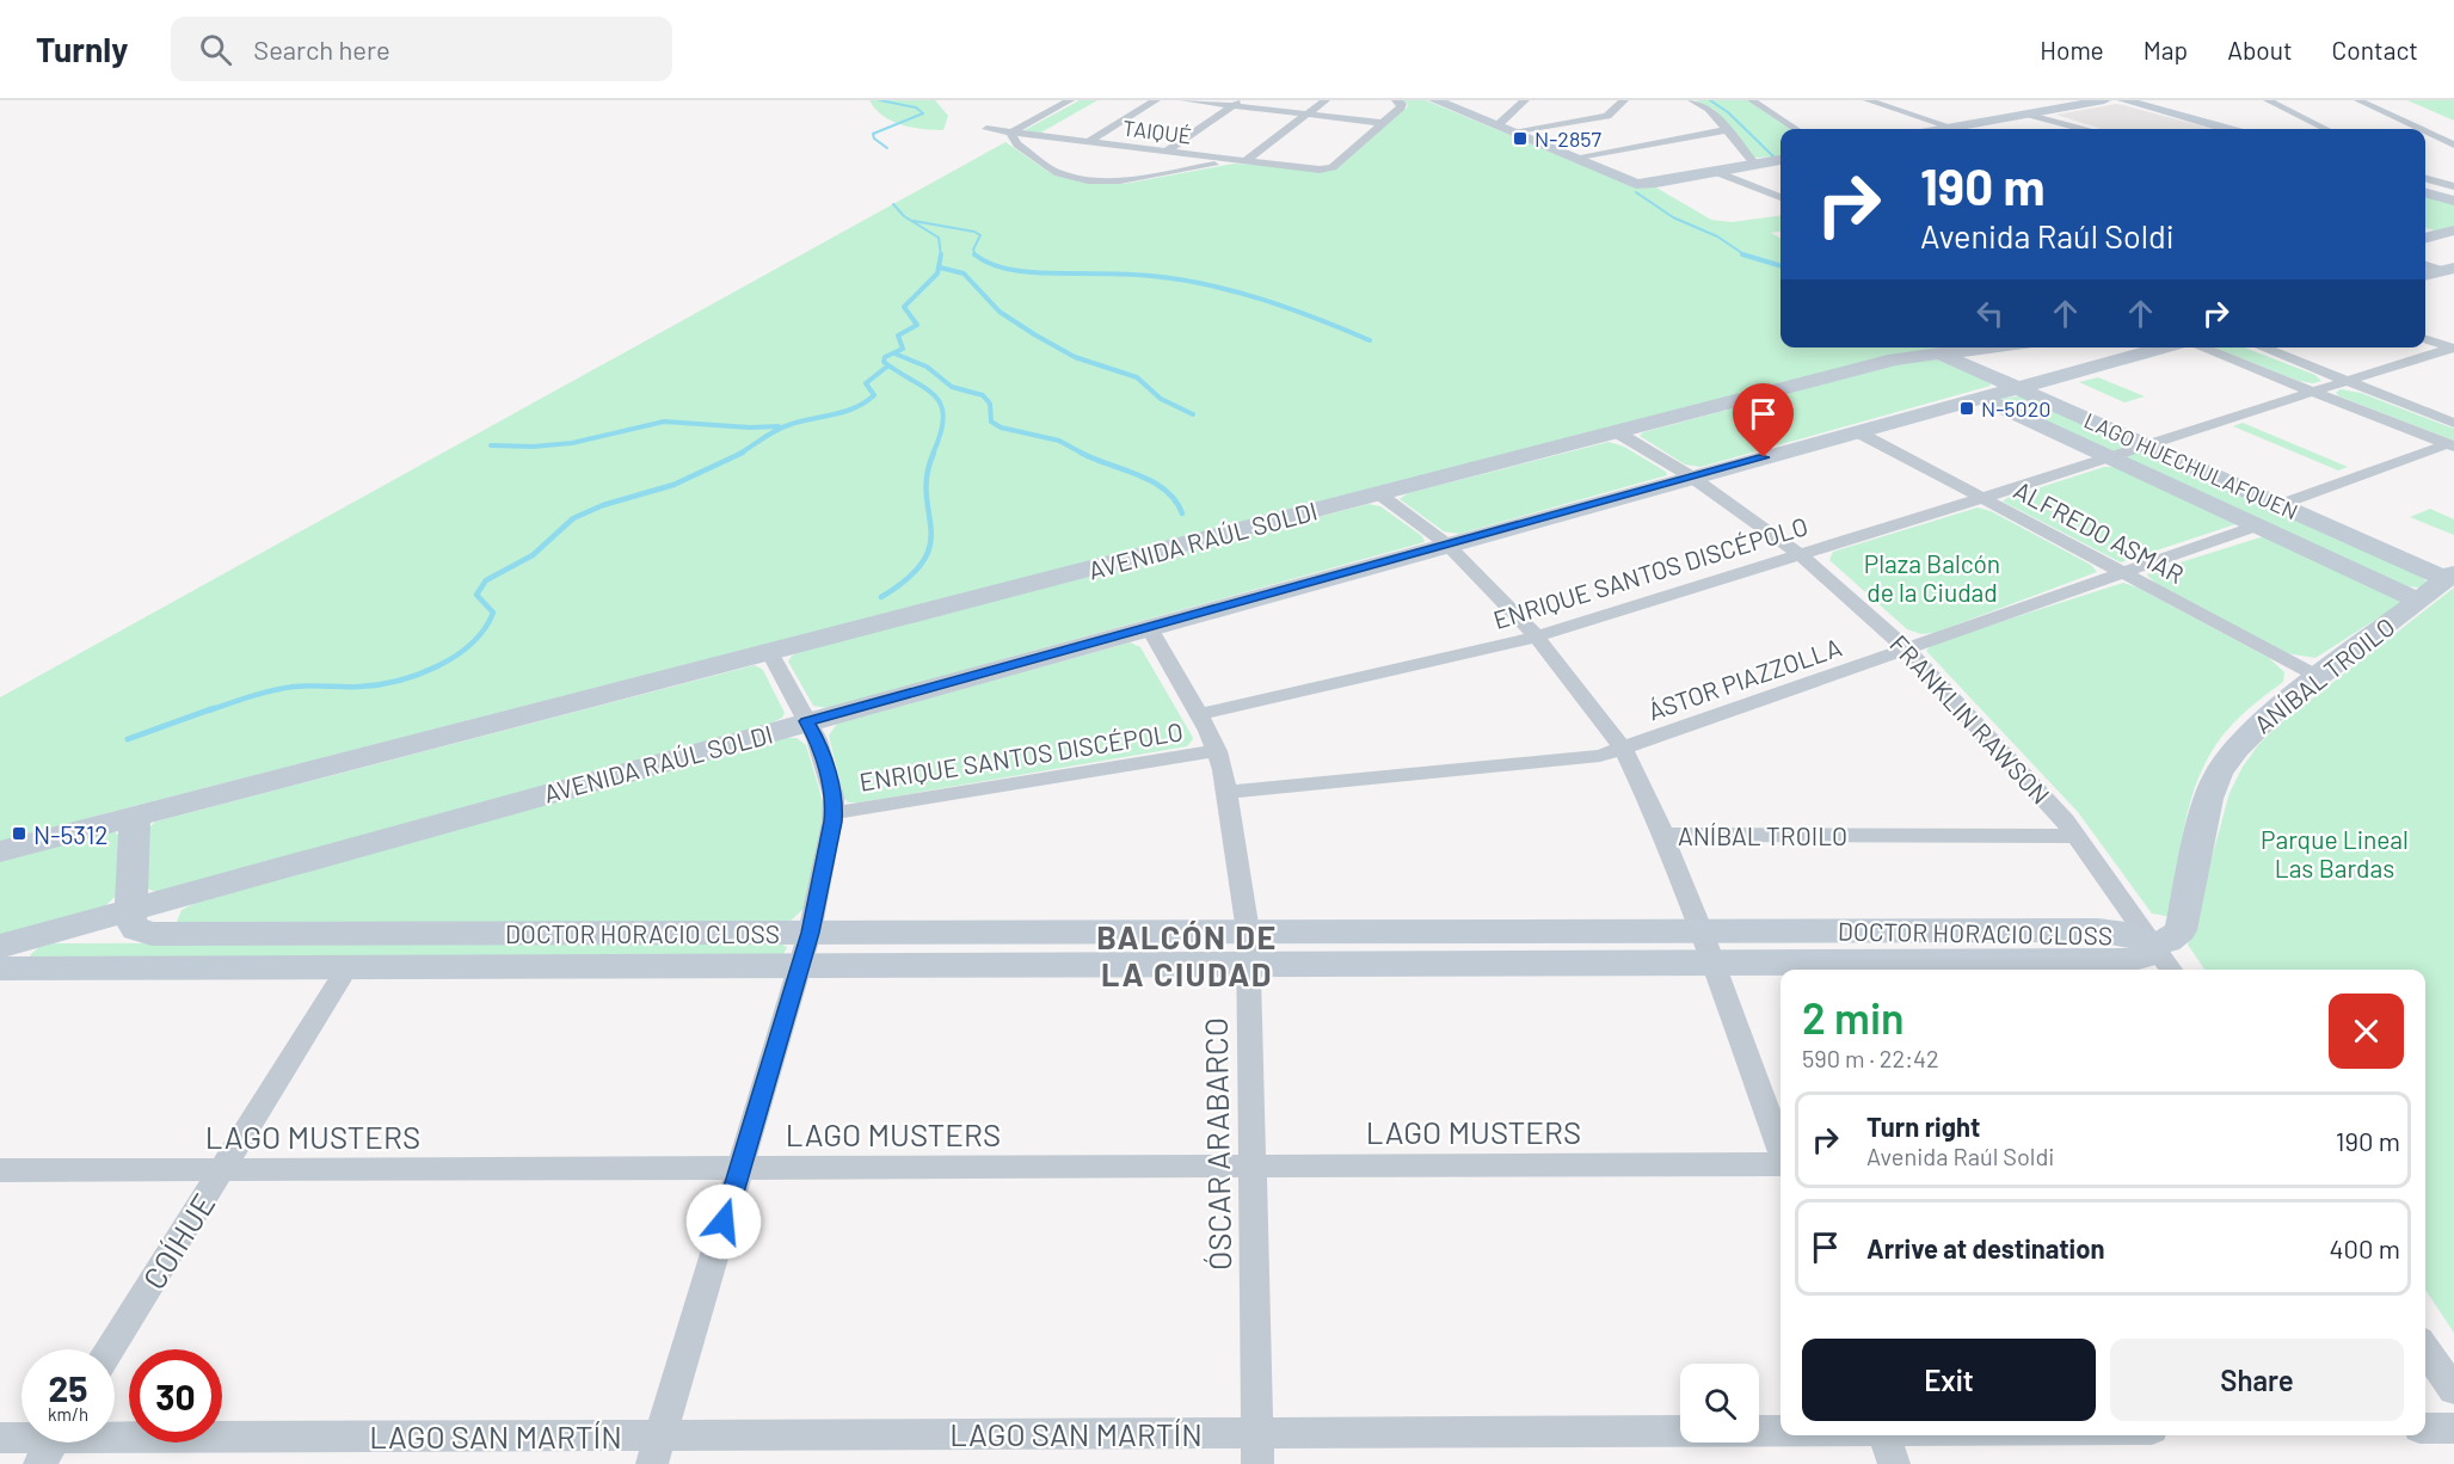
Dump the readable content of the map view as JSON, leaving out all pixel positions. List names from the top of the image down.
{
  "streets": {
    "street": [
      "TAIQUÉ",
      "LAGO HUECHULAFQUEN",
      "ALFREDO ASMAR",
      "AVENIDA RAÚL SOLDI",
      "ENRIQUE SANTOS DISCÉPOLO",
      "ANÍBAL TROILO",
      "ÁSTOR PIAZZOLLA",
      "FRANKLIN RAWSON",
      "DOCTOR HORACIO CLOSS",
      "LAGO MUSTERS",
      "ÓSCAR ARABARCO",
      "COÍHUE",
      "LAGO SAN MARTÍN"
    ]
  },
  "crossings": [
    ["LAGO HUECHULAFQUEN", "AVENIDA RAÚL SOLDI"],
    ["LAGO HUECHULAFQUEN", "ENRIQUE SANTOS DISCÉPOLO"],
    ["LAGO HUECHULAFQUEN", "ANÍBAL TROILO"],
    ["LAGO HUECHULAFQUEN", "ÁSTOR PIAZZOLLA"],
    ["ALFREDO ASMAR", "AVENIDA RAÚL SOLDI"],
    ["ALFREDO ASMAR", "ENRIQUE SANTOS DISCÉPOLO"],
    ["ALFREDO ASMAR", "ANÍBAL TROILO"],
    ["ALFREDO ASMAR", "ÁSTOR PIAZZOLLA"],
    ["AVENIDA RAÚL SOLDI", "FRANKLIN RAWSON"],
    ["AVENIDA RAÚL SOLDI", "DOCTOR HORACIO CLOSS"],
    ["AVENIDA RAÚL SOLDI", "ÓSCAR ARABARCO"],
    ["ENRIQUE SANTOS DISCÉPOLO", "FRANKLIN RAWSON"],
    ["ENRIQUE SANTOS DISCÉPOLO", "ÓSCAR ARABARCO"],
    ["ANÍBAL TROILO", "FRANKLIN RAWSON"],
    ["ANÍBAL TROILO", "DOCTOR HORACIO CLOSS"],
    ["ÁSTOR PIAZZOLLA", "FRANKLIN RAWSON"],
    ["ÁSTOR PIAZZOLLA", "ÓSCAR ARABARCO"],
    ["FRANKLIN RAWSON", "DOCTOR HORACIO CLOSS"],
    ["DOCTOR HORACIO CLOSS", "ÓSCAR ARABARCO"],
    ["DOCTOR HORACIO CLOSS", "COÍHUE"],
    ["LAGO MUSTERS", "ÓSCAR ARABARCO"],
    ["LAGO MUSTERS", "COÍHUE"],
    ["ÓSCAR ARABARCO", "LAGO SAN MARTÍN"]
  ],
  "districts": ["BALCÓN DE LA CIUDAD"],
  "parks": ["Plaza Balcón de la Ciudad", "Parque Lineal Las Bardas"],
  "places": {
    "transit": ["N-2857", "N-5020", "N-5312"]
  },
  "page": {
    "header": "Turnly",
    "search": "Search here",
    "nav": [
      "Home",
      "Map",
      "About",
      "Contact"
    ],
    "turn": ["190 m", "Avenida Raúl Soldi"],
    "heading": ["2 min", "590 m · 22:42"],
    "list": [
      {
        "name": "Turn right",
        "note": "Avenida Raúl Soldi",
        "value": "190 m"
      },
      {
        "name": "Arrive at destination",
        "value": "400 m"
      }
    ],
    "buttons": ["Exit", "Share"],
    "speed": "25 km/h",
    "limit": "30"
  }
}
